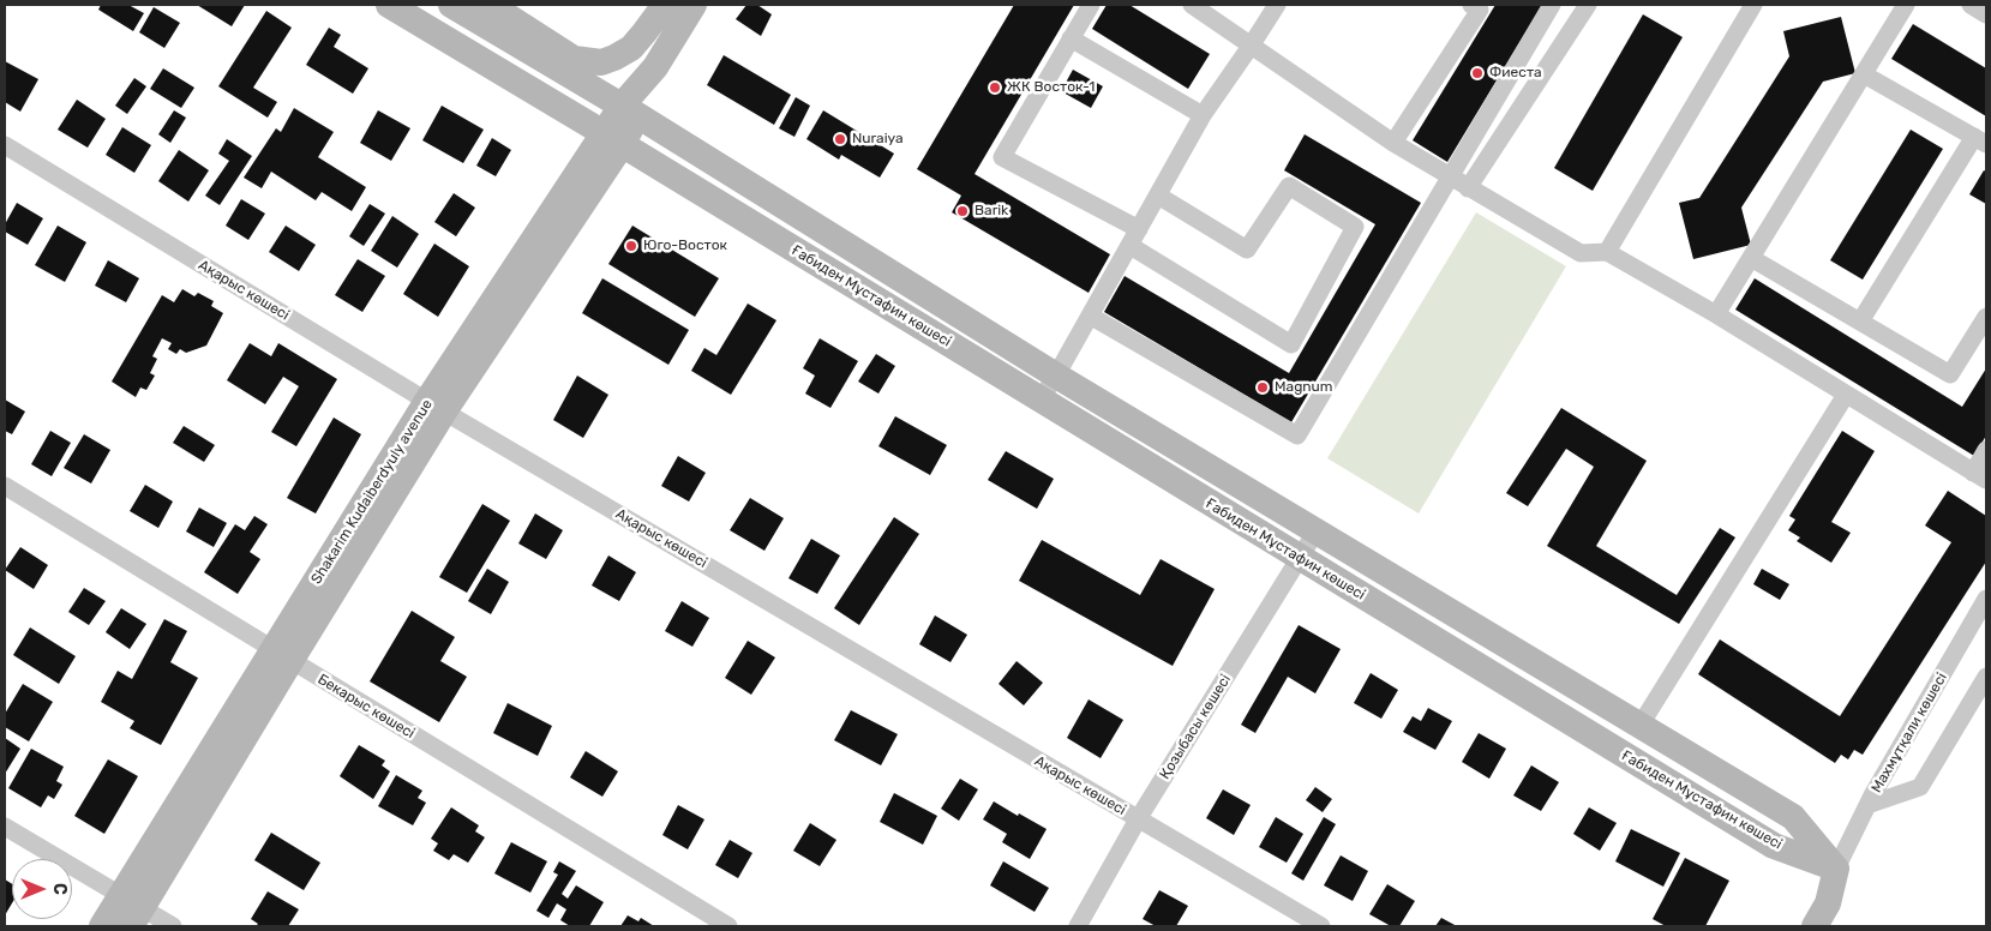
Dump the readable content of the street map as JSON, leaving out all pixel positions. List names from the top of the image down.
{
  "streets": {
    "street": [
      "Ақарыс көшесі",
      "Ғабиден Мұстафин көшесі",
      "Shakarim Kudaiberdyuly avenue",
      "Бекарыс көшесі",
      "Қозыбасы көшесі",
      "Махмұтқали көшесі"
    ]
  },
  "crossings": [
    ["Ақарыс көшесі", "Shakarim Kudaiberdyuly avenue"],
    ["Ақарыс көшесі", "Қозыбасы көшесі"],
    ["Ғабиден Мұстафин көшесі", "Shakarim Kudaiberdyuly avenue"],
    ["Ғабиден Мұстафин көшесі", "Қозыбасы көшесі"],
    ["Ғабиден Мұстафин көшесі", "Махмұтқали көшесі"],
    ["Shakarim Kudaiberdyuly avenue", "Бекарыс көшесі"]
  ],
  "places": [
    "Фиеста",
    "ЖК Восток-1",
    "Nuraiya",
    "Barik",
    "Юго-Восток",
    "Magnum"
  ],
  "north": "right"
}
